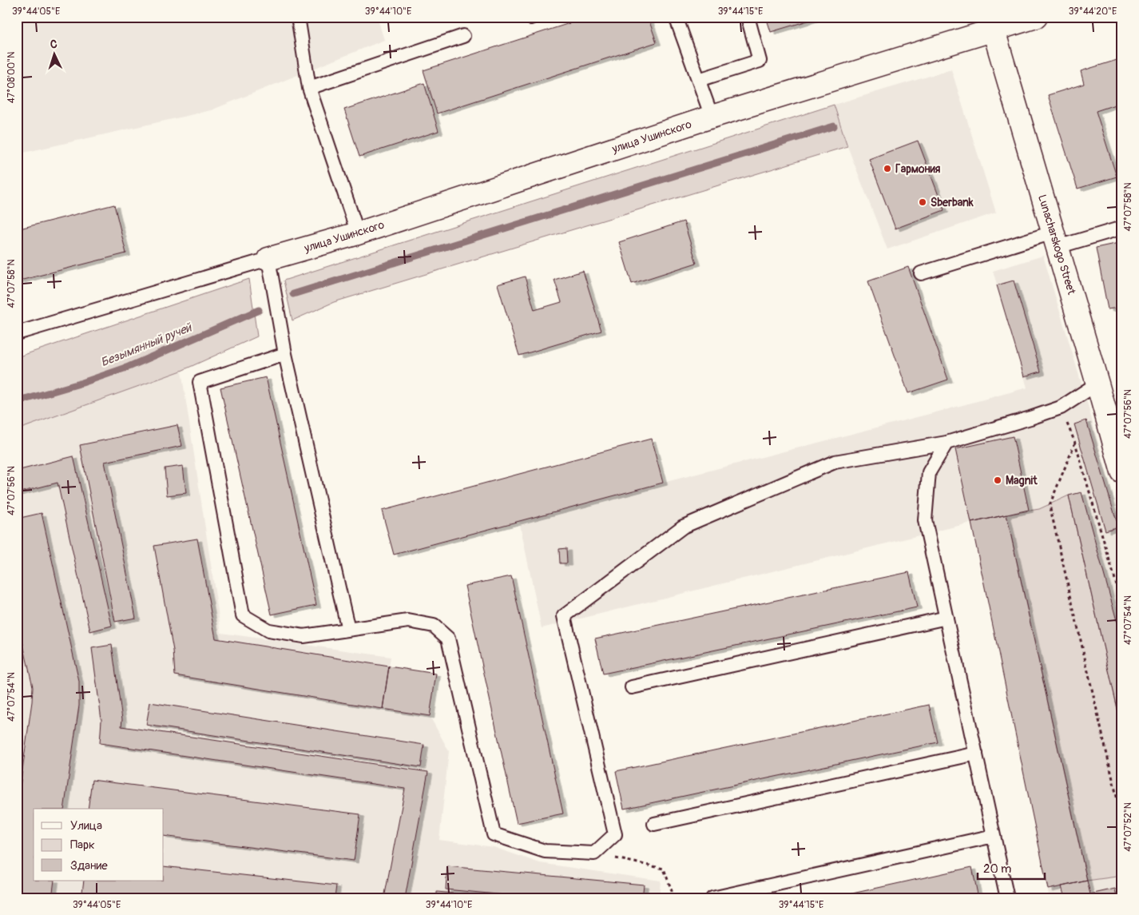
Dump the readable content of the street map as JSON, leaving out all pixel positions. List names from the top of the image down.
{
  "streets": {
    "street": ["улица Ушинского", "Lunacharskogo Street"]
  },
  "crossings": [
    ["улица Ушинского", "Lunacharskogo Street"]
  ],
  "water": ["Безымянный ручей"],
  "places": ["Гармония", "Sberbank", "Magnit"],
  "legend": ["Улица", "Парк", "Здание"],
  "scale_bar": "20 m",
  "north": "top",
  "coordinates": [
    "39°44'05\"E",
    "39°44'10\"E",
    "39°44'15\"E",
    "39°44'20\"E",
    "47°08'00\"N",
    "47°07'58\"N",
    "47°07'56\"N",
    "47°07'54\"N",
    "47°07'52\"N"
  ]
}
